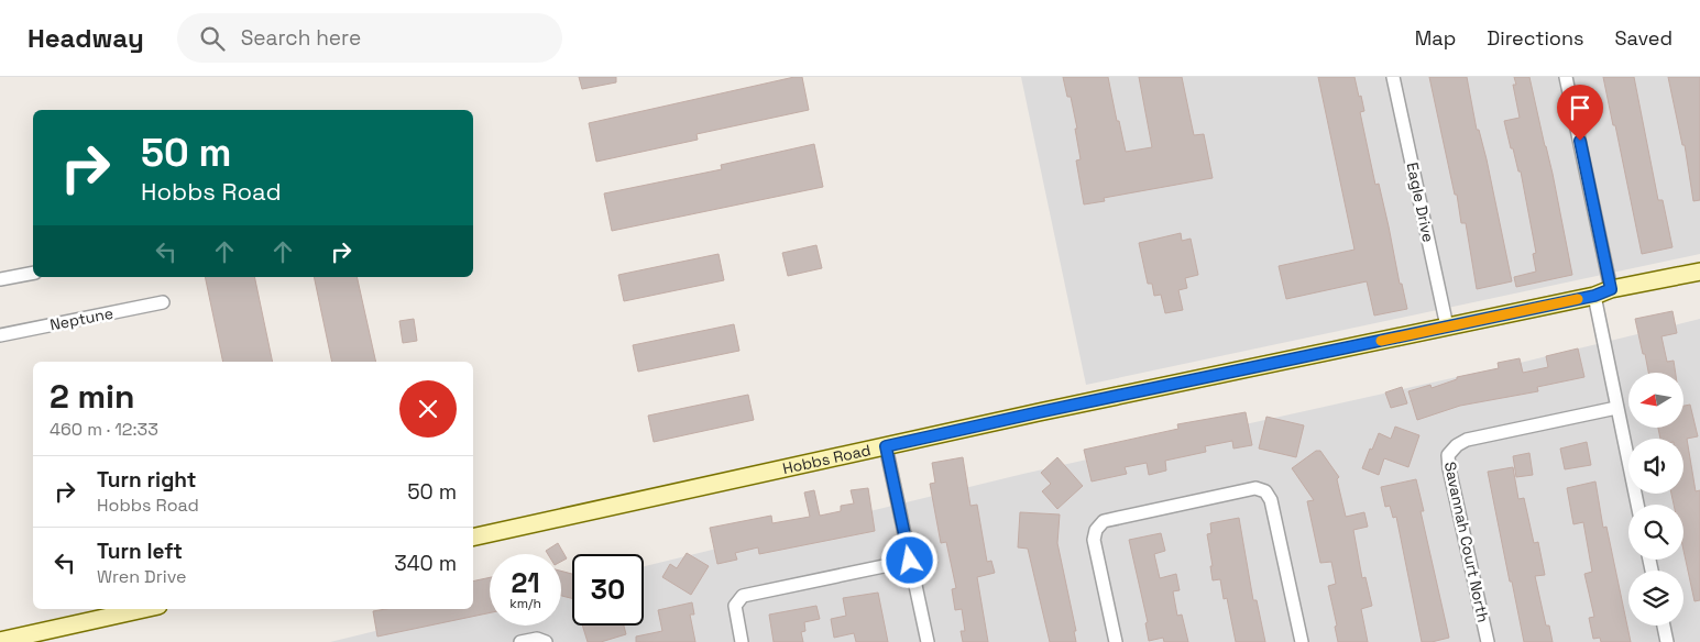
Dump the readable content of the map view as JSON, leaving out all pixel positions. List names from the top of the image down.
{
  "streets": {
    "street": [
      "Eagle Drive",
      "Neptune",
      "Hobbs Road",
      "Savannah Court North"
    ]
  },
  "crossings": [
    ["Eagle Drive", "Hobbs Road"]
  ],
  "north": "left",
  "page": {
    "header": "Headway",
    "search": "Search here",
    "nav": ["Map", "Directions", "Saved"],
    "turn": ["50 m", "Hobbs Road"],
    "heading": ["2 min", "460 m · 12:33"],
    "list": [
      {
        "name": "Turn right",
        "note": "Hobbs Road",
        "value": "50 m"
      },
      {
        "name": "Turn left",
        "note": "Wren Drive",
        "value": "340 m"
      }
    ],
    "speed": "21 km/h",
    "limit": "30"
  }
}
